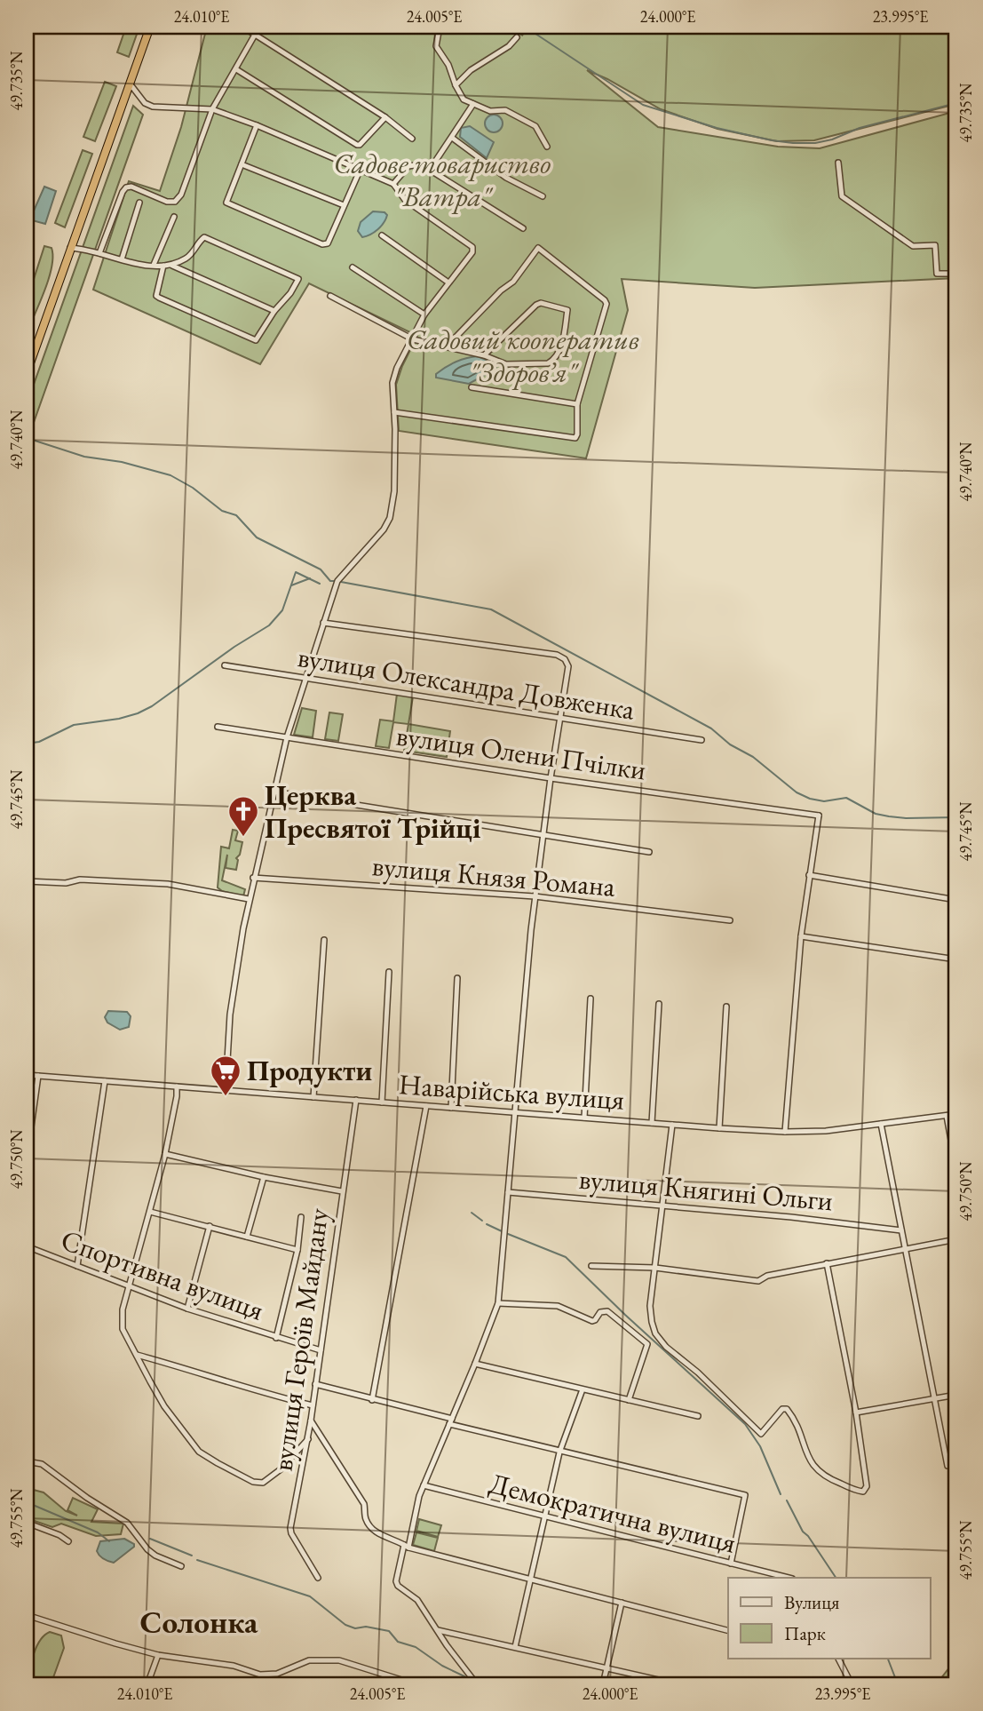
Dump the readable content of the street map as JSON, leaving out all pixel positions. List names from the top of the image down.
{
  "streets": {
    "street": [
      "вулиця Олександра Довженка",
      "вулиця Олени Пчілки",
      "вулиця Князя Романа",
      "Наварійська вулиця",
      "вулиця Княгині Ольги",
      "Спортивна вулиця",
      "вулиця Героїв Майдану",
      "Демократична вулиця"
    ]
  },
  "crossings": [
    ["Наварійська вулиця", "вулиця Героїв Майдану"],
    ["Спортивна вулиця", "вулиця Героїв Майдану"]
  ],
  "districts": ["Солонка"],
  "parks": ["Садове товариство \"Ватра\"", "Садовий кооператив \"Здоров’я\""],
  "places": {
    "church": ["Церква Пресвятої Трійці"],
    "supermarket": ["Продукти"]
  },
  "legend": ["Вулиця", "Парк"],
  "coordinates": [
    "24.010°E",
    "24.005°E",
    "24.000°E",
    "23.995°E",
    "49.735°N",
    "49.740°N",
    "49.745°N",
    "49.750°N",
    "49.755°N"
  ]
}
